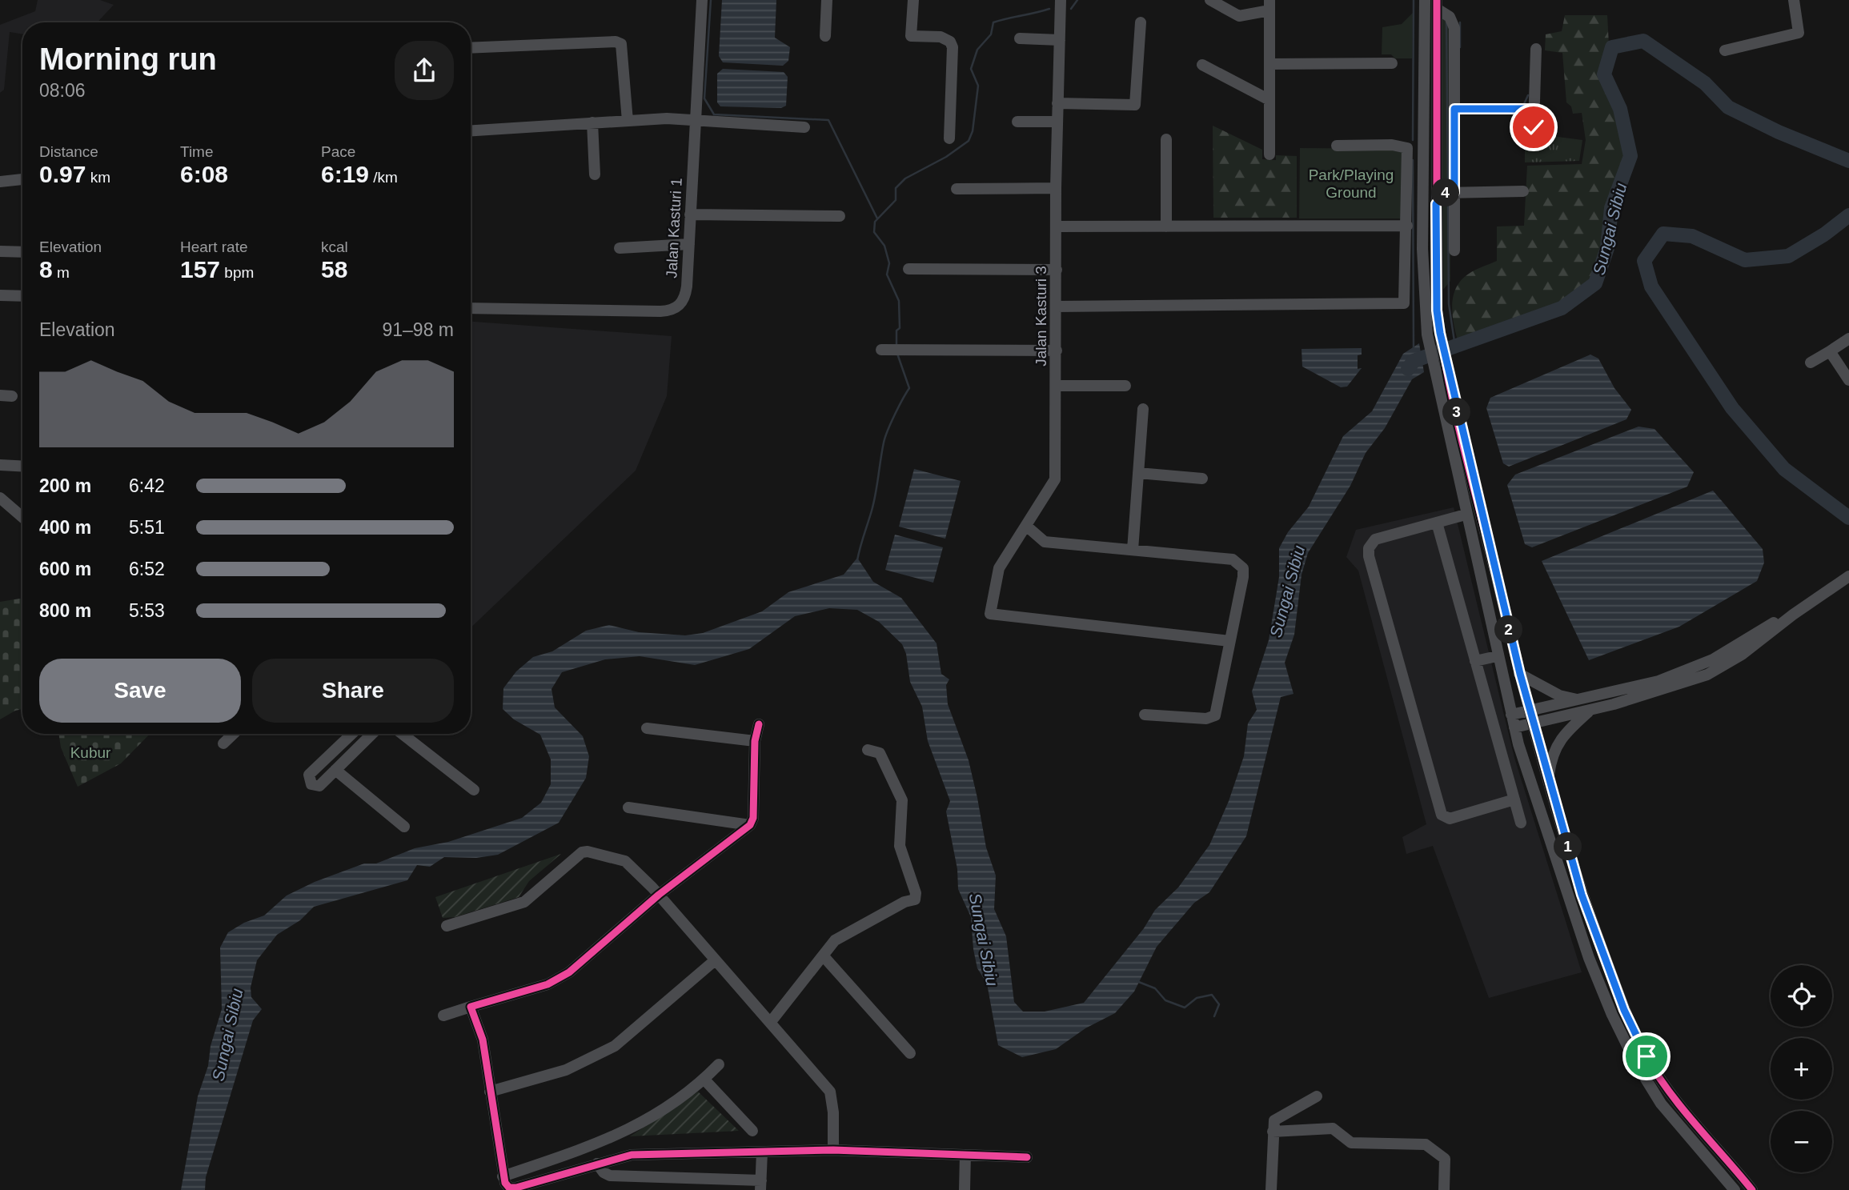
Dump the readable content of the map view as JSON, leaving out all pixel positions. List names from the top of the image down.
{
  "streets": {
    "street": ["Jalan Kasturi 1", "Jalan Kasturi 3"]
  },
  "water": ["Sungai Sibiu"],
  "parks": ["Park/Playing Ground", "Kubur"],
  "page": {
    "heading": ["Morning run", "08:06"],
    "stats": [
      ["Distance", "0.97 km"],
      ["Time", "6:08"],
      ["Pace", "6:19 /km"],
      ["Elevation", "8 m"],
      ["Heart rate", "157 bpm"],
      ["kcal", "58"]
    ],
    "pins": [
      "4",
      "3",
      "2",
      "1"
    ],
    "chart": ["Elevation", "91–98 m"],
    "list": [
      {
        "name": "200 m",
        "note": "6:42"
      },
      {
        "name": "400 m",
        "note": "5:51"
      },
      {
        "name": "600 m",
        "note": "6:52"
      },
      {
        "name": "800 m",
        "note": "5:53"
      }
    ],
    "buttons": ["Save", "Share"],
    "map_buttons": ["+", "−"]
  }
}
